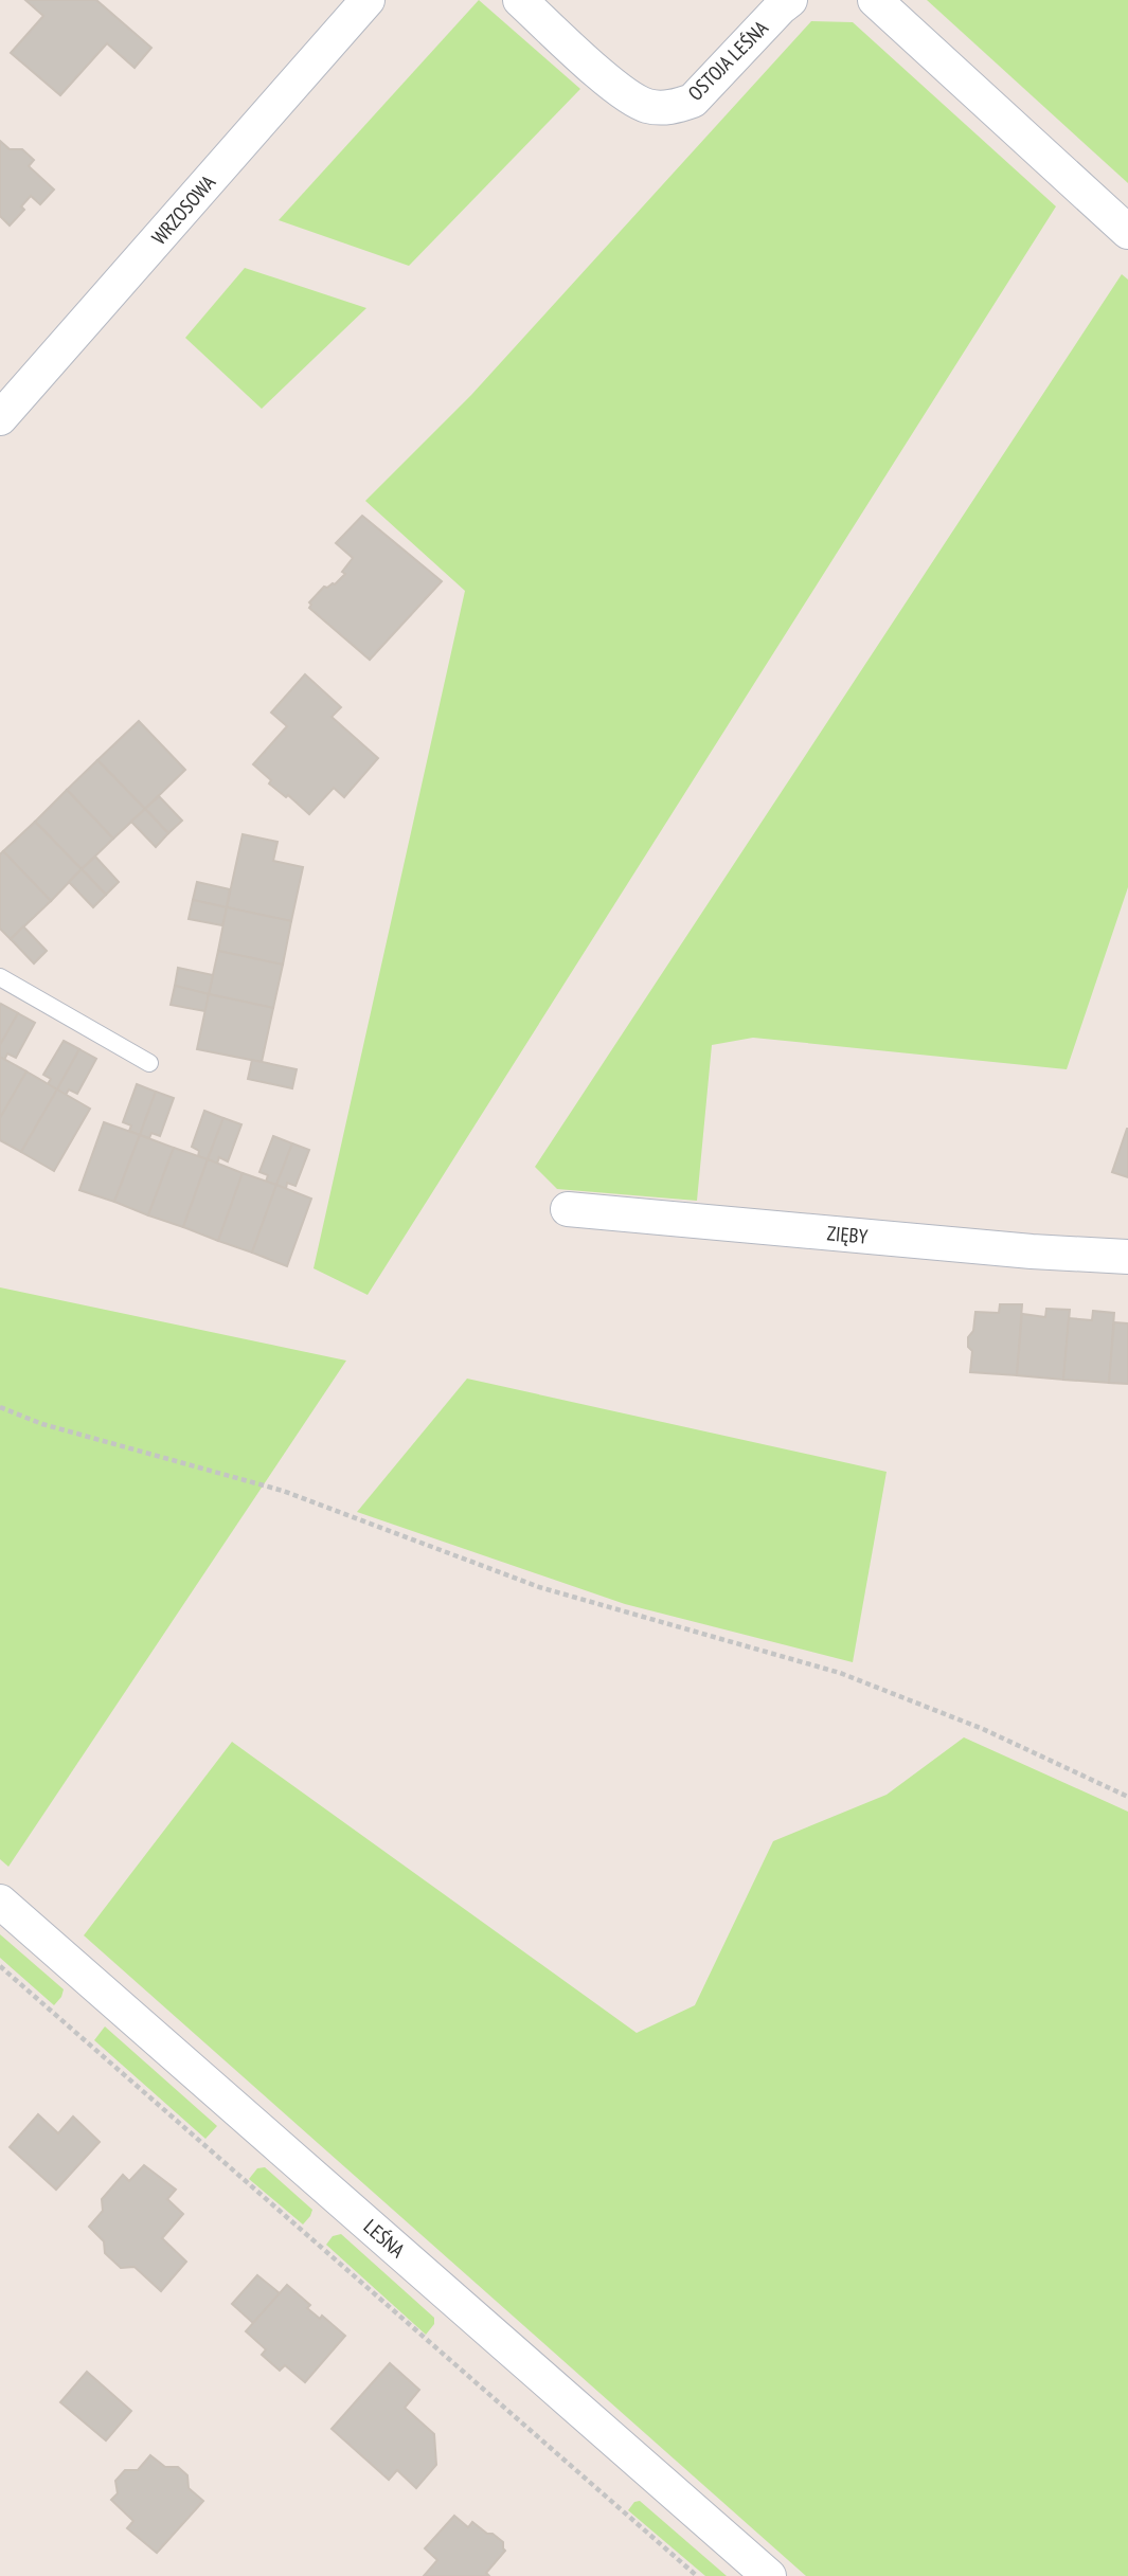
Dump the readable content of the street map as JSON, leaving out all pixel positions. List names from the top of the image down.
{
  "streets": {
    "street": [
      "OSTOJA LEŚNA",
      "WRZOSOWA",
      "ZIĘBY",
      "LEŚNA"
    ]
  }
}
